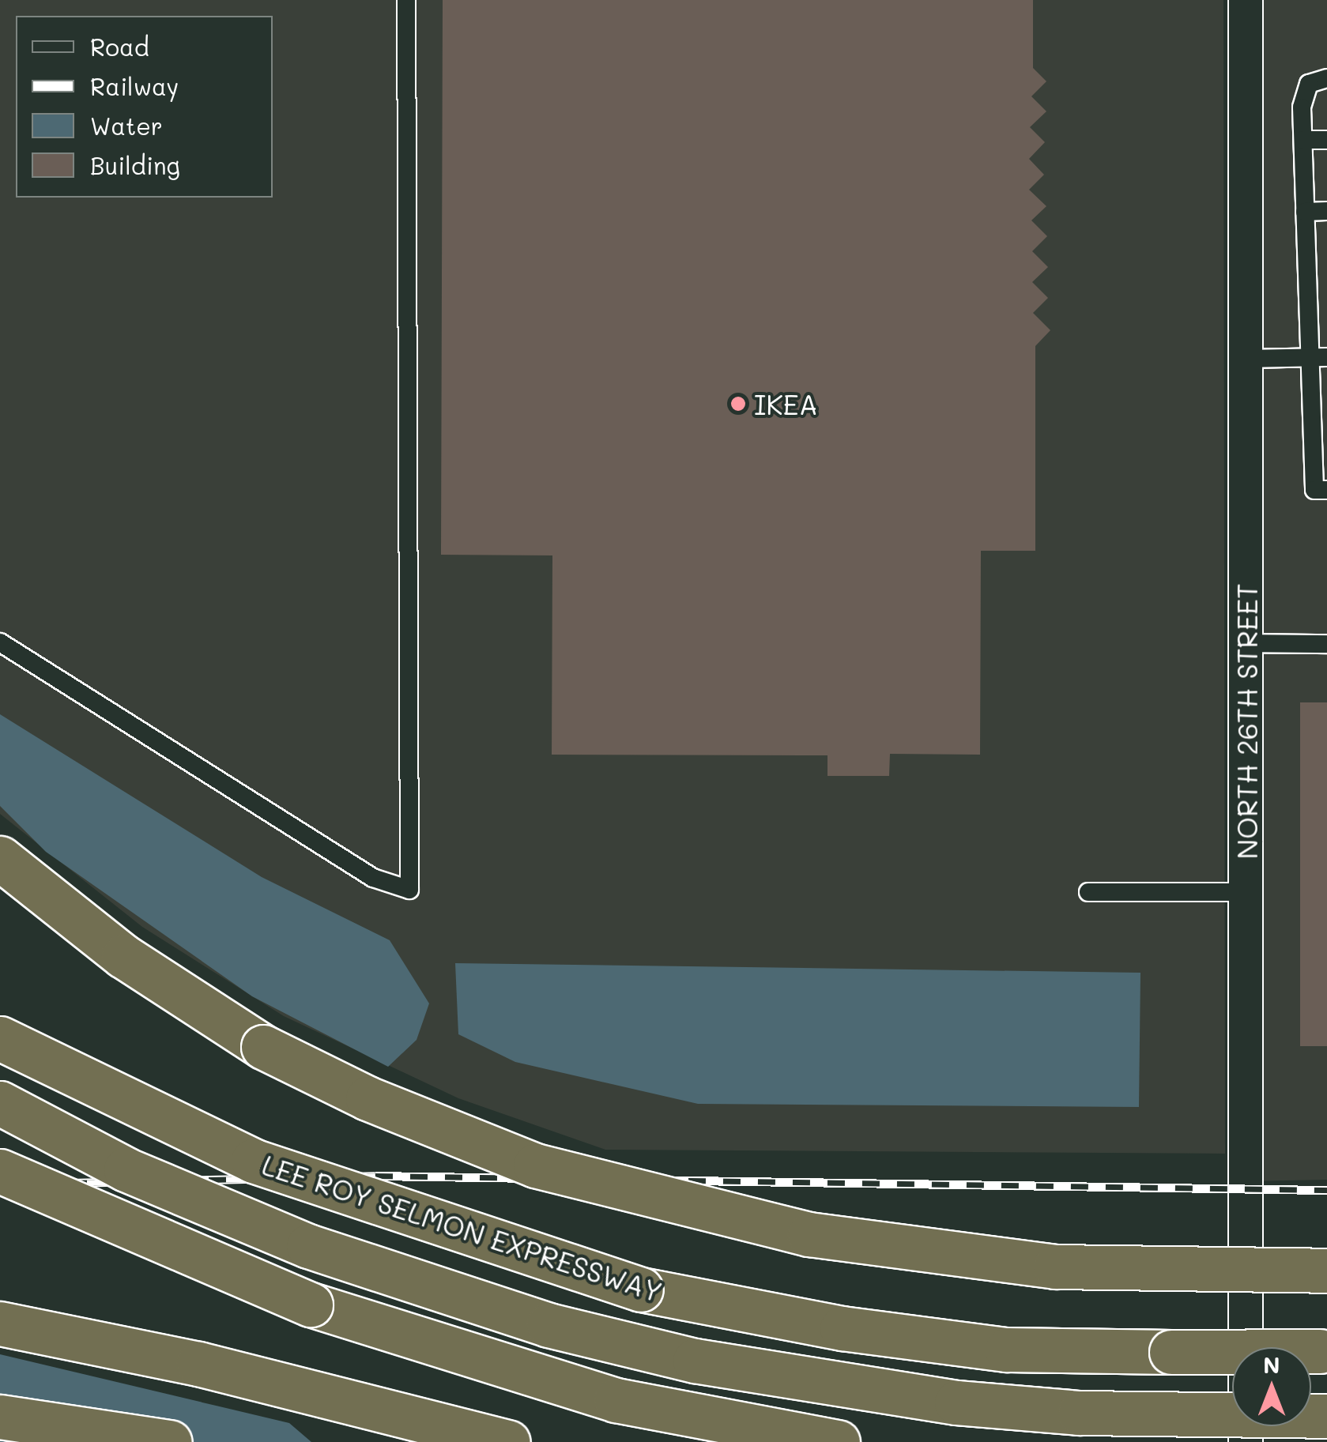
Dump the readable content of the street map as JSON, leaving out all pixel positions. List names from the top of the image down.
{
  "streets": {
    "highway": ["LEE ROY SELMON EXPRESSWAY"],
    "street": ["NORTH 26TH STREET"]
  },
  "places": ["IKEA"],
  "legend": [
    "Road",
    "Railway",
    "Water",
    "Building"
  ],
  "north": "top"
}
